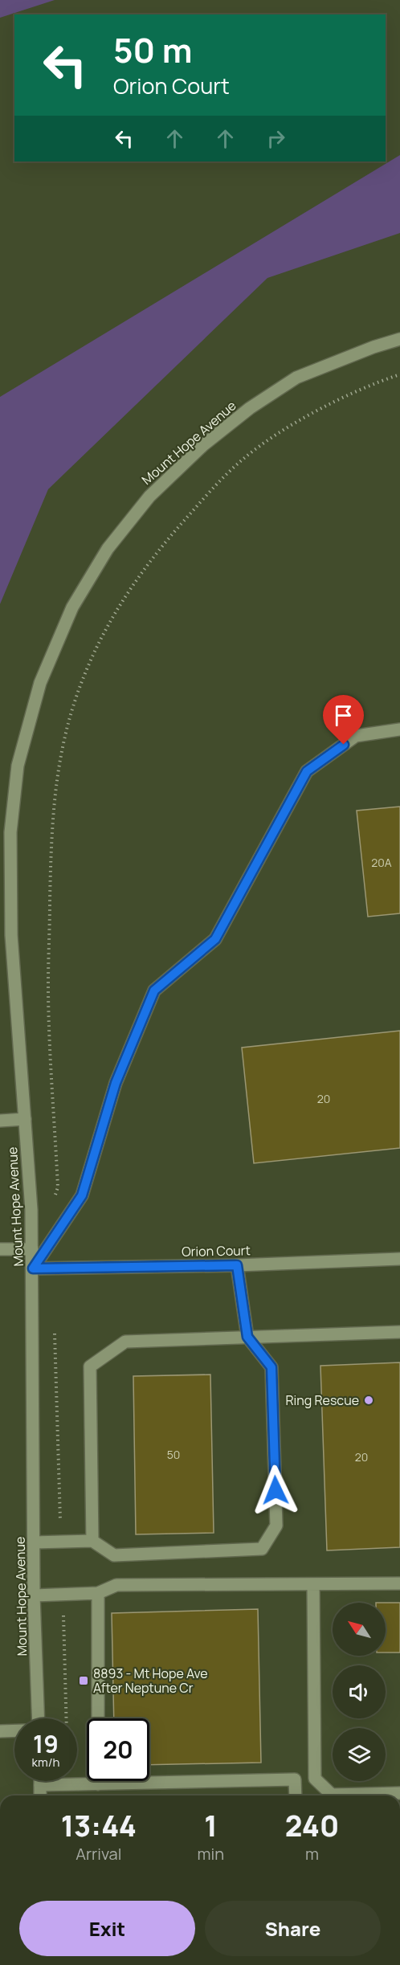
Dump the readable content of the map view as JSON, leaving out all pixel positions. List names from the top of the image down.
{
  "streets": {
    "street": ["Mount Hope Avenue", "Orion Court"]
  },
  "crossings": [
    ["Mount Hope Avenue", "Orion Court"]
  ],
  "places": {
    "other": ["Ring Rescue"],
    "transit": ["8893 - Mt Hope Ave After Neptune Cr"]
  },
  "house_numbers": [
    "20A",
    "20",
    "50",
    "20"
  ],
  "north": "top left",
  "page": {
    "turn": ["50 m", "Orion Court"],
    "speed": "19 km/h",
    "limit": "20",
    "eta": [
      "13:44",
      "Arrival",
      "1",
      "min",
      "240",
      "m"
    ],
    "buttons": ["Exit", "Share"]
  }
}
